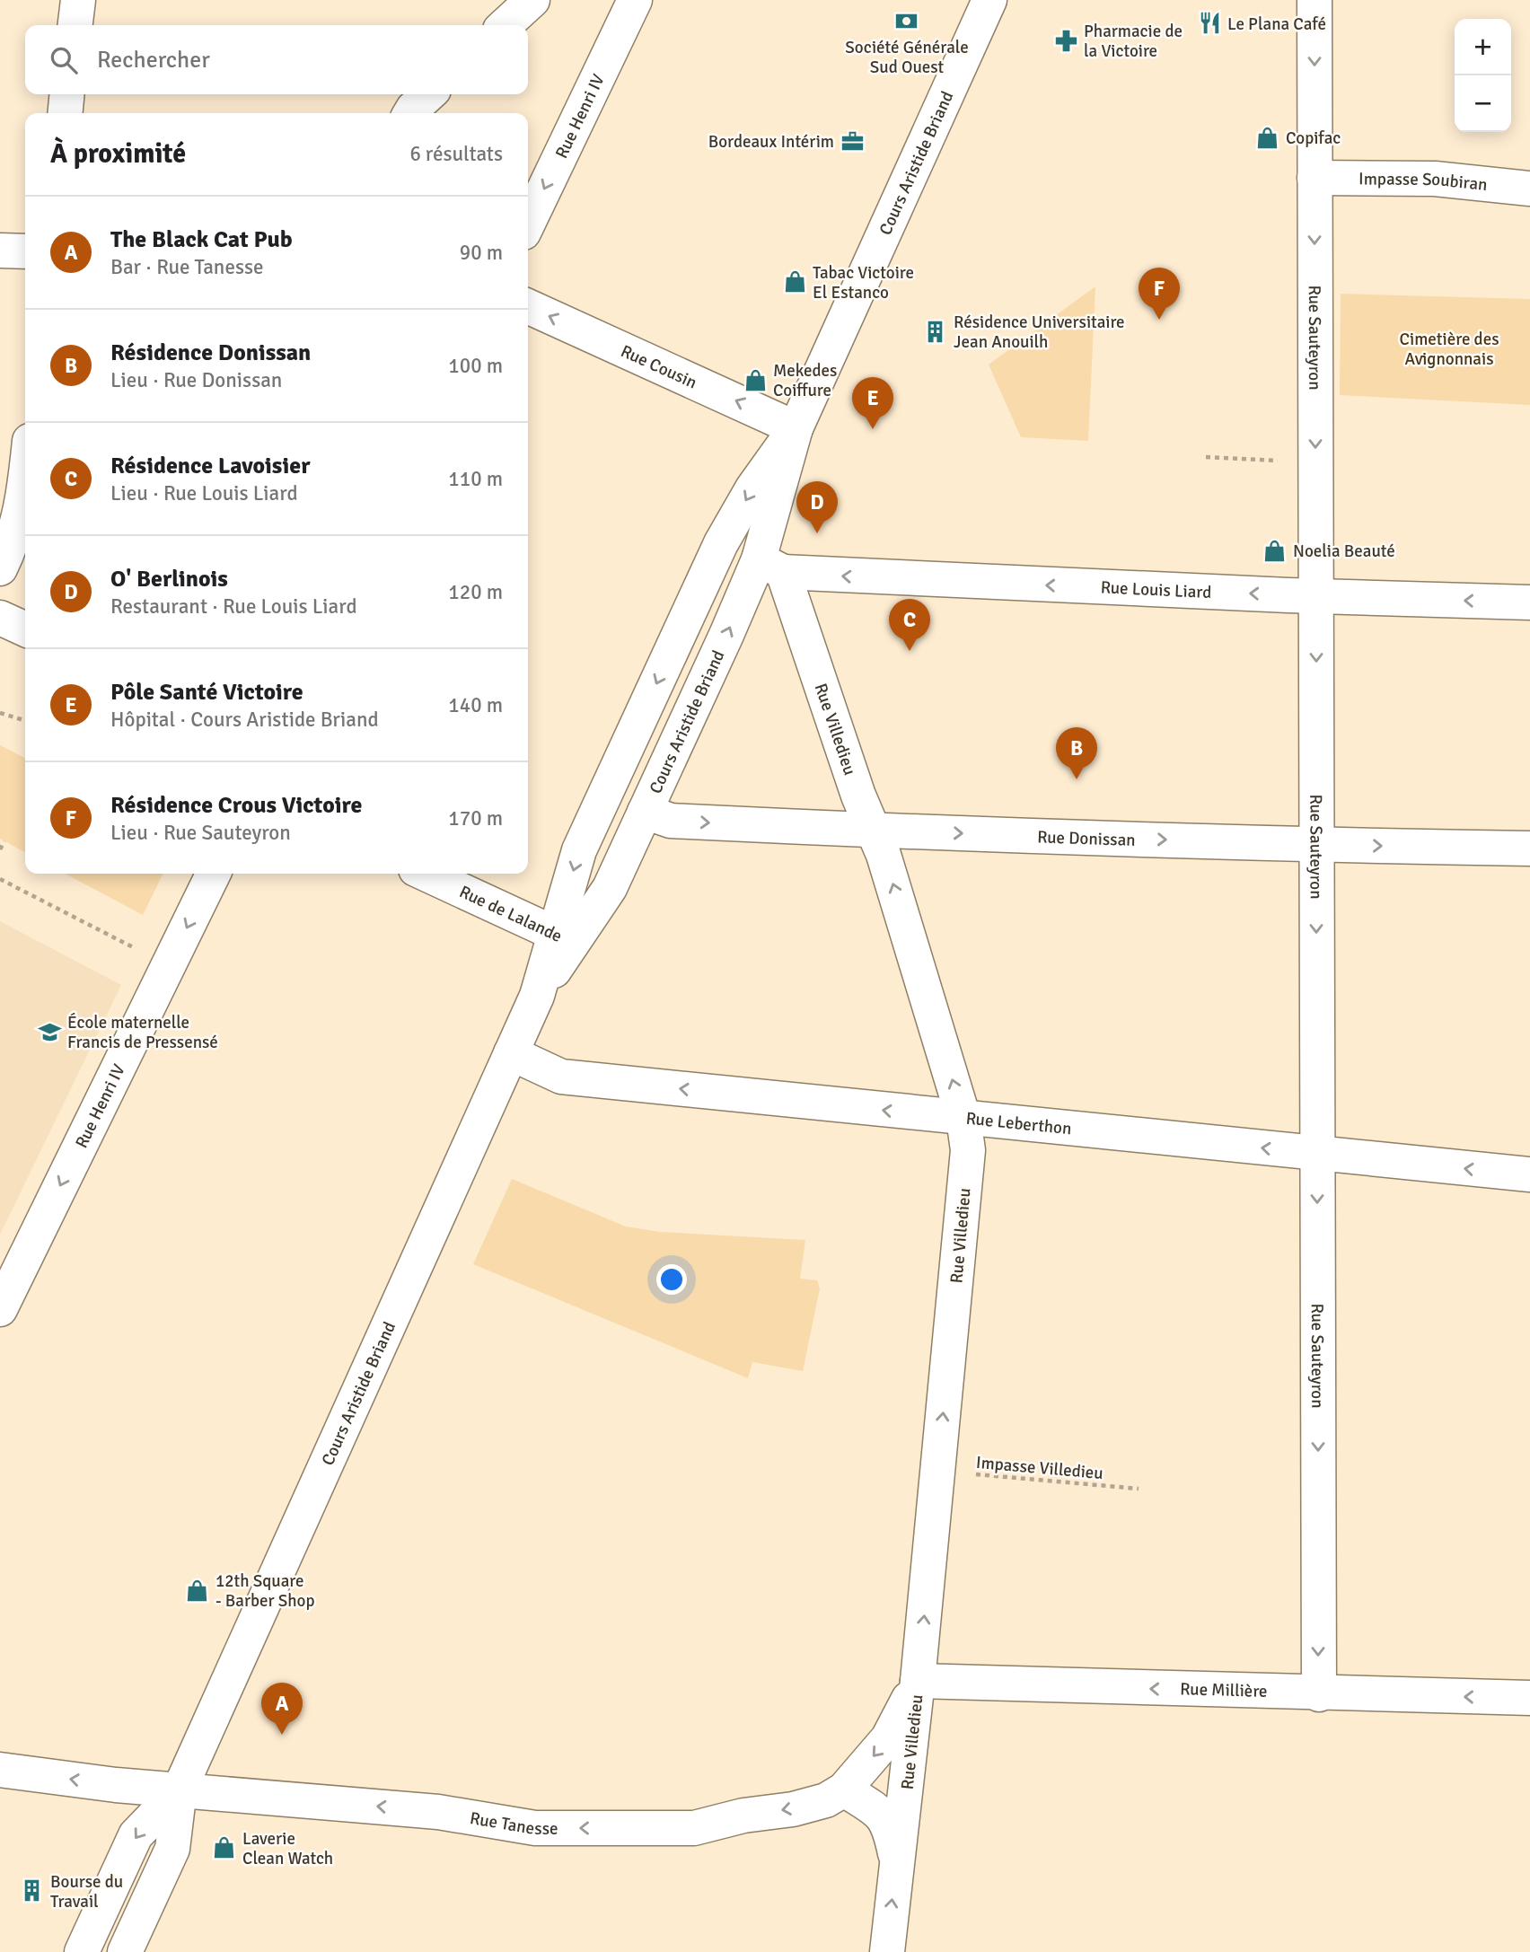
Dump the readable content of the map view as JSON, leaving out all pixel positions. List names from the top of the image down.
{
  "streets": {
    "street": [
      "Rue Henri IV",
      "Cours Aristide Briand",
      "Impasse Soubiran",
      "Rue Sauteyron",
      "Rue Cousin",
      "Rue Louis Liard",
      "Rue Villedieu",
      "Rue Donissan",
      "Rue de Lalande",
      "Rue Leberthon",
      "Rue Millière",
      "Rue Tanesse"
    ],
    "path": ["Impasse Villedieu"]
  },
  "crossings": [
    ["Cours Aristide Briand", "Rue Cousin"],
    ["Cours Aristide Briand", "Rue Louis Liard"],
    ["Cours Aristide Briand", "Rue Villedieu"],
    ["Cours Aristide Briand", "Rue Donissan"],
    ["Cours Aristide Briand", "Rue de Lalande"],
    ["Cours Aristide Briand", "Rue Leberthon"],
    ["Cours Aristide Briand", "Rue Tanesse"],
    ["Impasse Soubiran", "Rue Sauteyron"],
    ["Rue Sauteyron", "Rue Louis Liard"],
    ["Rue Sauteyron", "Rue Donissan"],
    ["Rue Sauteyron", "Rue Leberthon"],
    ["Rue Sauteyron", "Rue Millière"],
    ["Rue Louis Liard", "Rue Villedieu"],
    ["Rue Villedieu", "Rue Donissan"],
    ["Rue Villedieu", "Rue Leberthon"],
    ["Rue Villedieu", "Impasse Villedieu"],
    ["Rue Villedieu", "Rue Millière"],
    ["Rue Villedieu", "Rue Tanesse"],
    ["Rue Millière", "Rue Tanesse"]
  ],
  "one_way": [
    "Rue Henri IV",
    "Rue Sauteyron",
    "Rue Cousin",
    "Rue Louis Liard",
    "Rue Villedieu",
    "Rue Donissan",
    "Rue Leberthon",
    "Rue Millière",
    "Rue Tanesse"
  ],
  "parks": ["Cimetière des Avignonnais"],
  "places": {
    "bank": ["Société Générale Sud Ouest"],
    "restaurant": ["Le Plana Café"],
    "pharmacy": ["Pharmacie de la Victoire"],
    "shop": [
      "Copifac",
      "Tabac Victoire El Estanco",
      "Mekedes Coiffure",
      "Noelia Beauté",
      "12th Square - Barber Shop",
      "Laverie Clean Watch"
    ],
    "office": ["Bordeaux Intérim"],
    "building": ["Résidence Universitaire Jean Anouilh", "Bourse du Travail"],
    "school or university": ["École maternelle Francis de Pressensé"]
  },
  "page": {
    "map_buttons": ["+", "−"],
    "search": "Rechercher",
    "heading": ["À proximité", "6 résultats"],
    "list": [
      {
        "mark": "A",
        "name": "The Black Cat Pub",
        "note": "Bar · Rue Tanesse",
        "value": "90 m"
      },
      {
        "mark": "B",
        "name": "Résidence Donissan",
        "note": "Lieu · Rue Donissan",
        "value": "100 m"
      },
      {
        "mark": "C",
        "name": "Résidence Lavoisier",
        "note": "Lieu · Rue Louis Liard",
        "value": "110 m"
      },
      {
        "mark": "D",
        "name": "O' Berlinois",
        "note": "Restaurant · Rue Louis Liard",
        "value": "120 m"
      },
      {
        "mark": "E",
        "name": "Pôle Santé Victoire",
        "note": "Hôpital · Cours Aristide Briand",
        "value": "140 m"
      },
      {
        "mark": "F",
        "name": "Résidence Crous Victoire",
        "note": "Lieu · Rue Sauteyron",
        "value": "170 m"
      }
    ],
    "pins": [
      "F",
      "E",
      "D",
      "C",
      "B",
      "A"
    ]
  }
}
